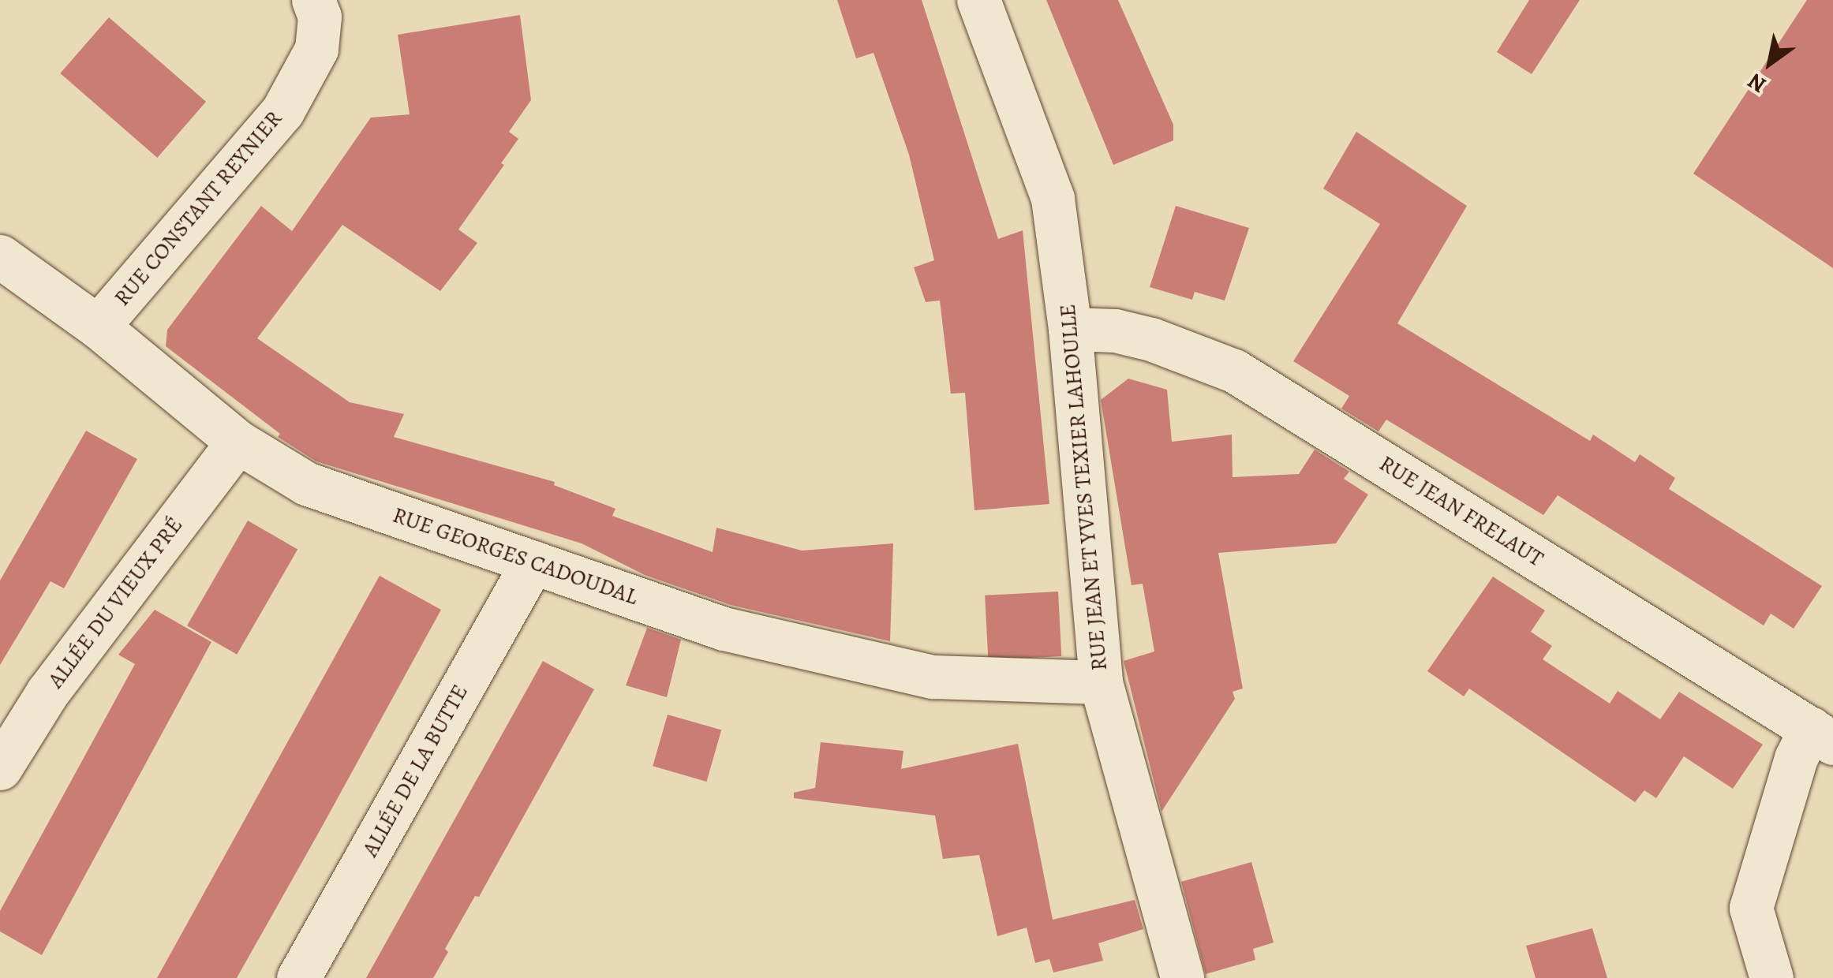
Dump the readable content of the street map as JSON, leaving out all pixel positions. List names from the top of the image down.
{
  "streets": {
    "street": [
      "RUE CONSTANT REYNIER",
      "RUE JEAN ET YVES TEXIER LAHOULLE",
      "RUE JEAN FRELAUT",
      "RUE GEORGES CADOUDAL",
      "ALLÉE DU VIEUX PRÉ",
      "ALLÉE DE LA BUTTE"
    ]
  },
  "crossings": [
    ["RUE CONSTANT REYNIER", "RUE GEORGES CADOUDAL"],
    ["RUE JEAN ET YVES TEXIER LAHOULLE", "RUE JEAN FRELAUT"],
    ["RUE JEAN ET YVES TEXIER LAHOULLE", "RUE GEORGES CADOUDAL"],
    ["RUE GEORGES CADOUDAL", "ALLÉE DU VIEUX PRÉ"],
    ["RUE GEORGES CADOUDAL", "ALLÉE DE LA BUTTE"]
  ],
  "north": "bottom left"
}
